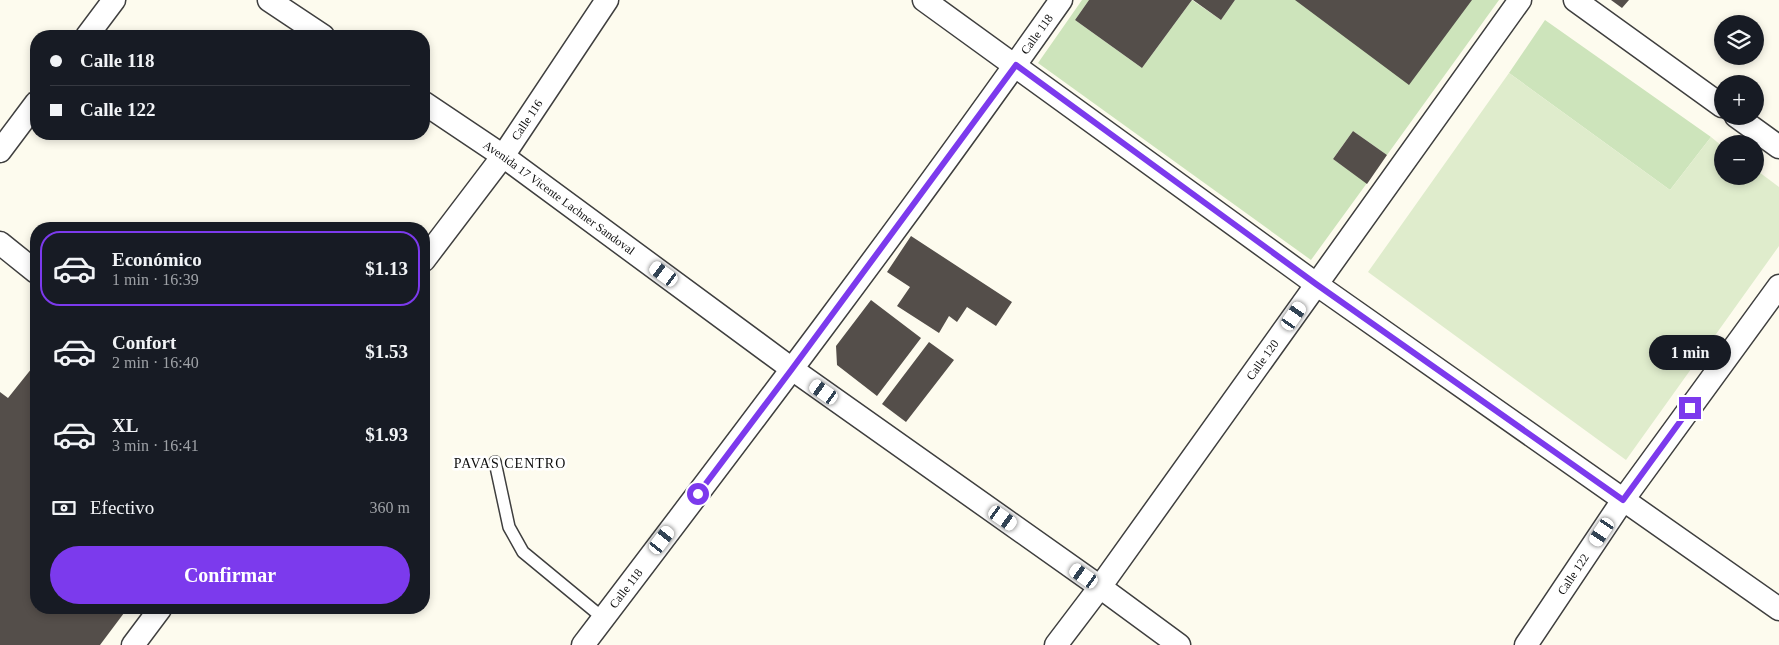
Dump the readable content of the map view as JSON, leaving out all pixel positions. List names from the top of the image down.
{
  "streets": {
    "street": [
      "Calle 118",
      "Calle 116",
      "Avenida 17 Vicente Lachner Sandoval",
      "Calle 120",
      "Calle 122"
    ]
  },
  "crossings": [
    ["Calle 118", "Avenida 17 Vicente Lachner Sandoval"],
    ["Calle 116", "Avenida 17 Vicente Lachner Sandoval"],
    ["Avenida 17 Vicente Lachner Sandoval", "Calle 120"]
  ],
  "districts": ["PAVAS CENTRO"],
  "page": {
    "map_buttons": ["+", "−"],
    "banner": ["Calle 118", "Calle 122"],
    "list": [
      {
        "name": "Económico",
        "note": "1 min · 16:39",
        "value": "$1.13"
      },
      {
        "name": "Confort",
        "note": "2 min · 16:40",
        "value": "$1.53"
      },
      {
        "name": "XL",
        "note": "3 min · 16:41",
        "value": "$1.93"
      }
    ],
    "bubble": "1 min",
    "pay": ["Efectivo", "360 m"],
    "buttons": "Confirmar"
  }
}
